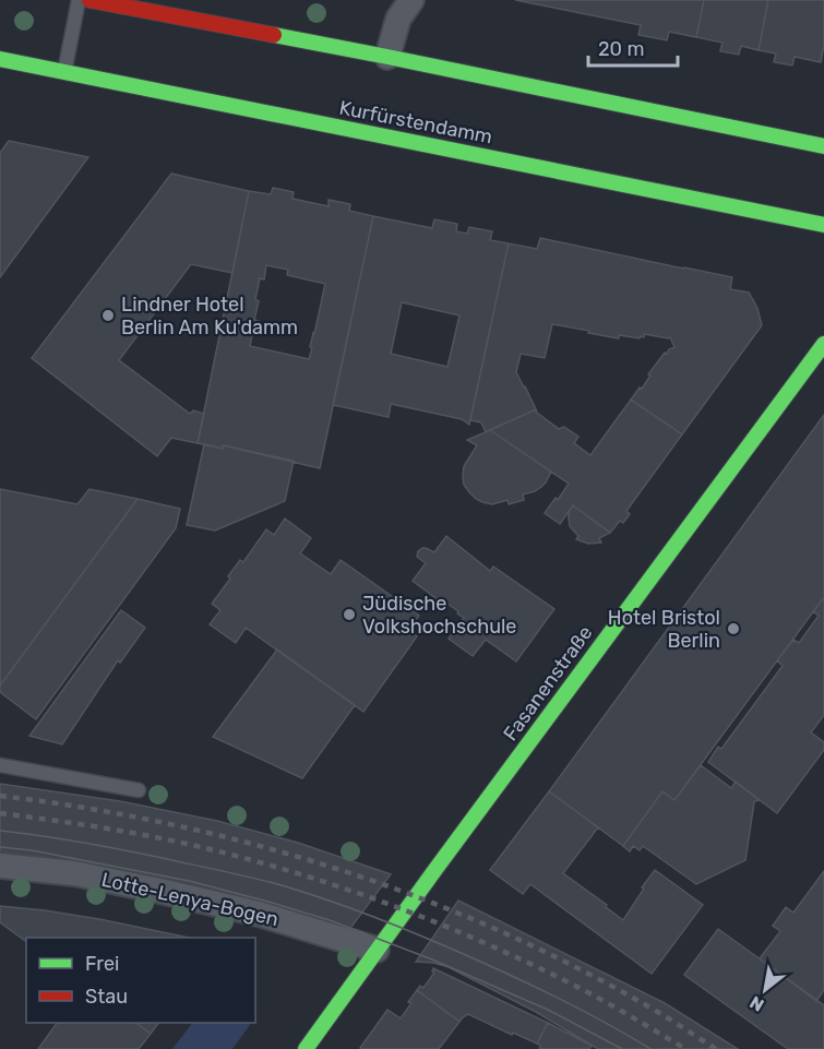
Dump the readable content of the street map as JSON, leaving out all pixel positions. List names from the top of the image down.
{
  "streets": {
    "main road": ["Kurfürstendamm", "Fasanenstraße"],
    "street": ["Lotte-Lenya-Bogen"]
  },
  "crossings": [
    ["Fasanenstraße", "Lotte-Lenya-Bogen"]
  ],
  "places": ["Lindner Hotel Berlin Am Ku'damm", "Jüdische Volkshochschule", "Hotel Bristol Berlin"],
  "legend": ["Frei", "Stau"],
  "scale_bar": "20 m",
  "north": "bottom left"
}
